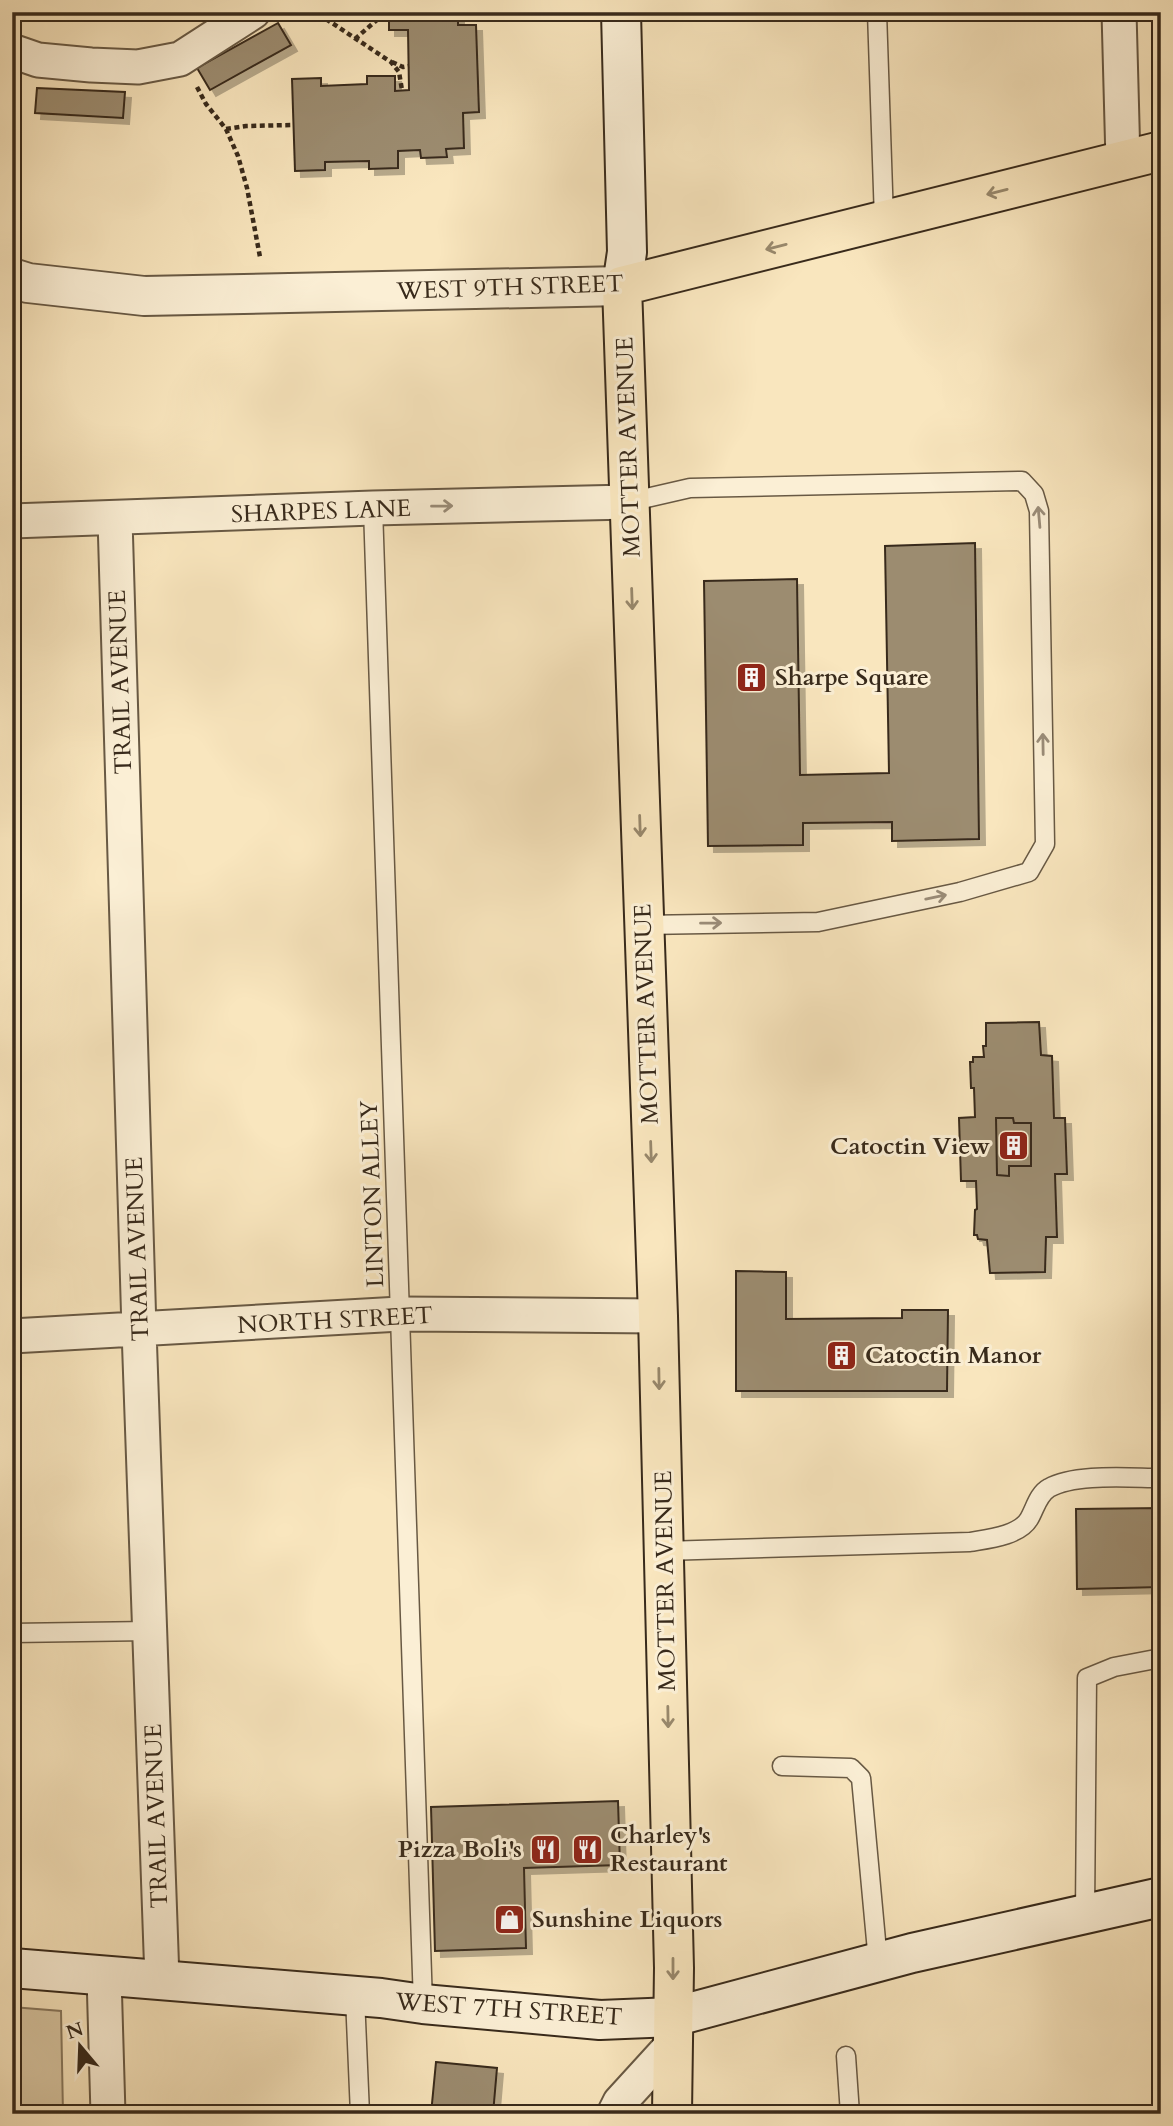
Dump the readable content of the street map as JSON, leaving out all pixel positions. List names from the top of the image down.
{
  "streets": {
    "main road": ["WEST 9TH STREET", "MOTTER AVENUE", "WEST 7TH STREET"],
    "street": ["SHARPES LANE", "TRAIL AVENUE", "NORTH STREET"],
    "lane": ["LINTON ALLEY"]
  },
  "crossings": [
    ["WEST 9TH STREET", "MOTTER AVENUE"],
    ["MOTTER AVENUE", "SHARPES LANE"],
    ["MOTTER AVENUE", "NORTH STREET"],
    ["MOTTER AVENUE", "WEST 7TH STREET"],
    ["SHARPES LANE", "TRAIL AVENUE"],
    ["SHARPES LANE", "LINTON ALLEY"],
    ["TRAIL AVENUE", "NORTH STREET"],
    ["TRAIL AVENUE", "WEST 7TH STREET"],
    ["LINTON ALLEY", "NORTH STREET"],
    ["LINTON ALLEY", "WEST 7TH STREET"]
  ],
  "one_way": ["WEST 9TH STREET", "MOTTER AVENUE", "SHARPES LANE"],
  "places": {
    "building": ["Sharpe Square", "Catoctin View", "Catoctin Manor"],
    "restaurant": ["Pizza Boli's", "Charley's Restaurant"],
    "shop": ["Sunshine Liquors"]
  },
  "north": "top"
}
